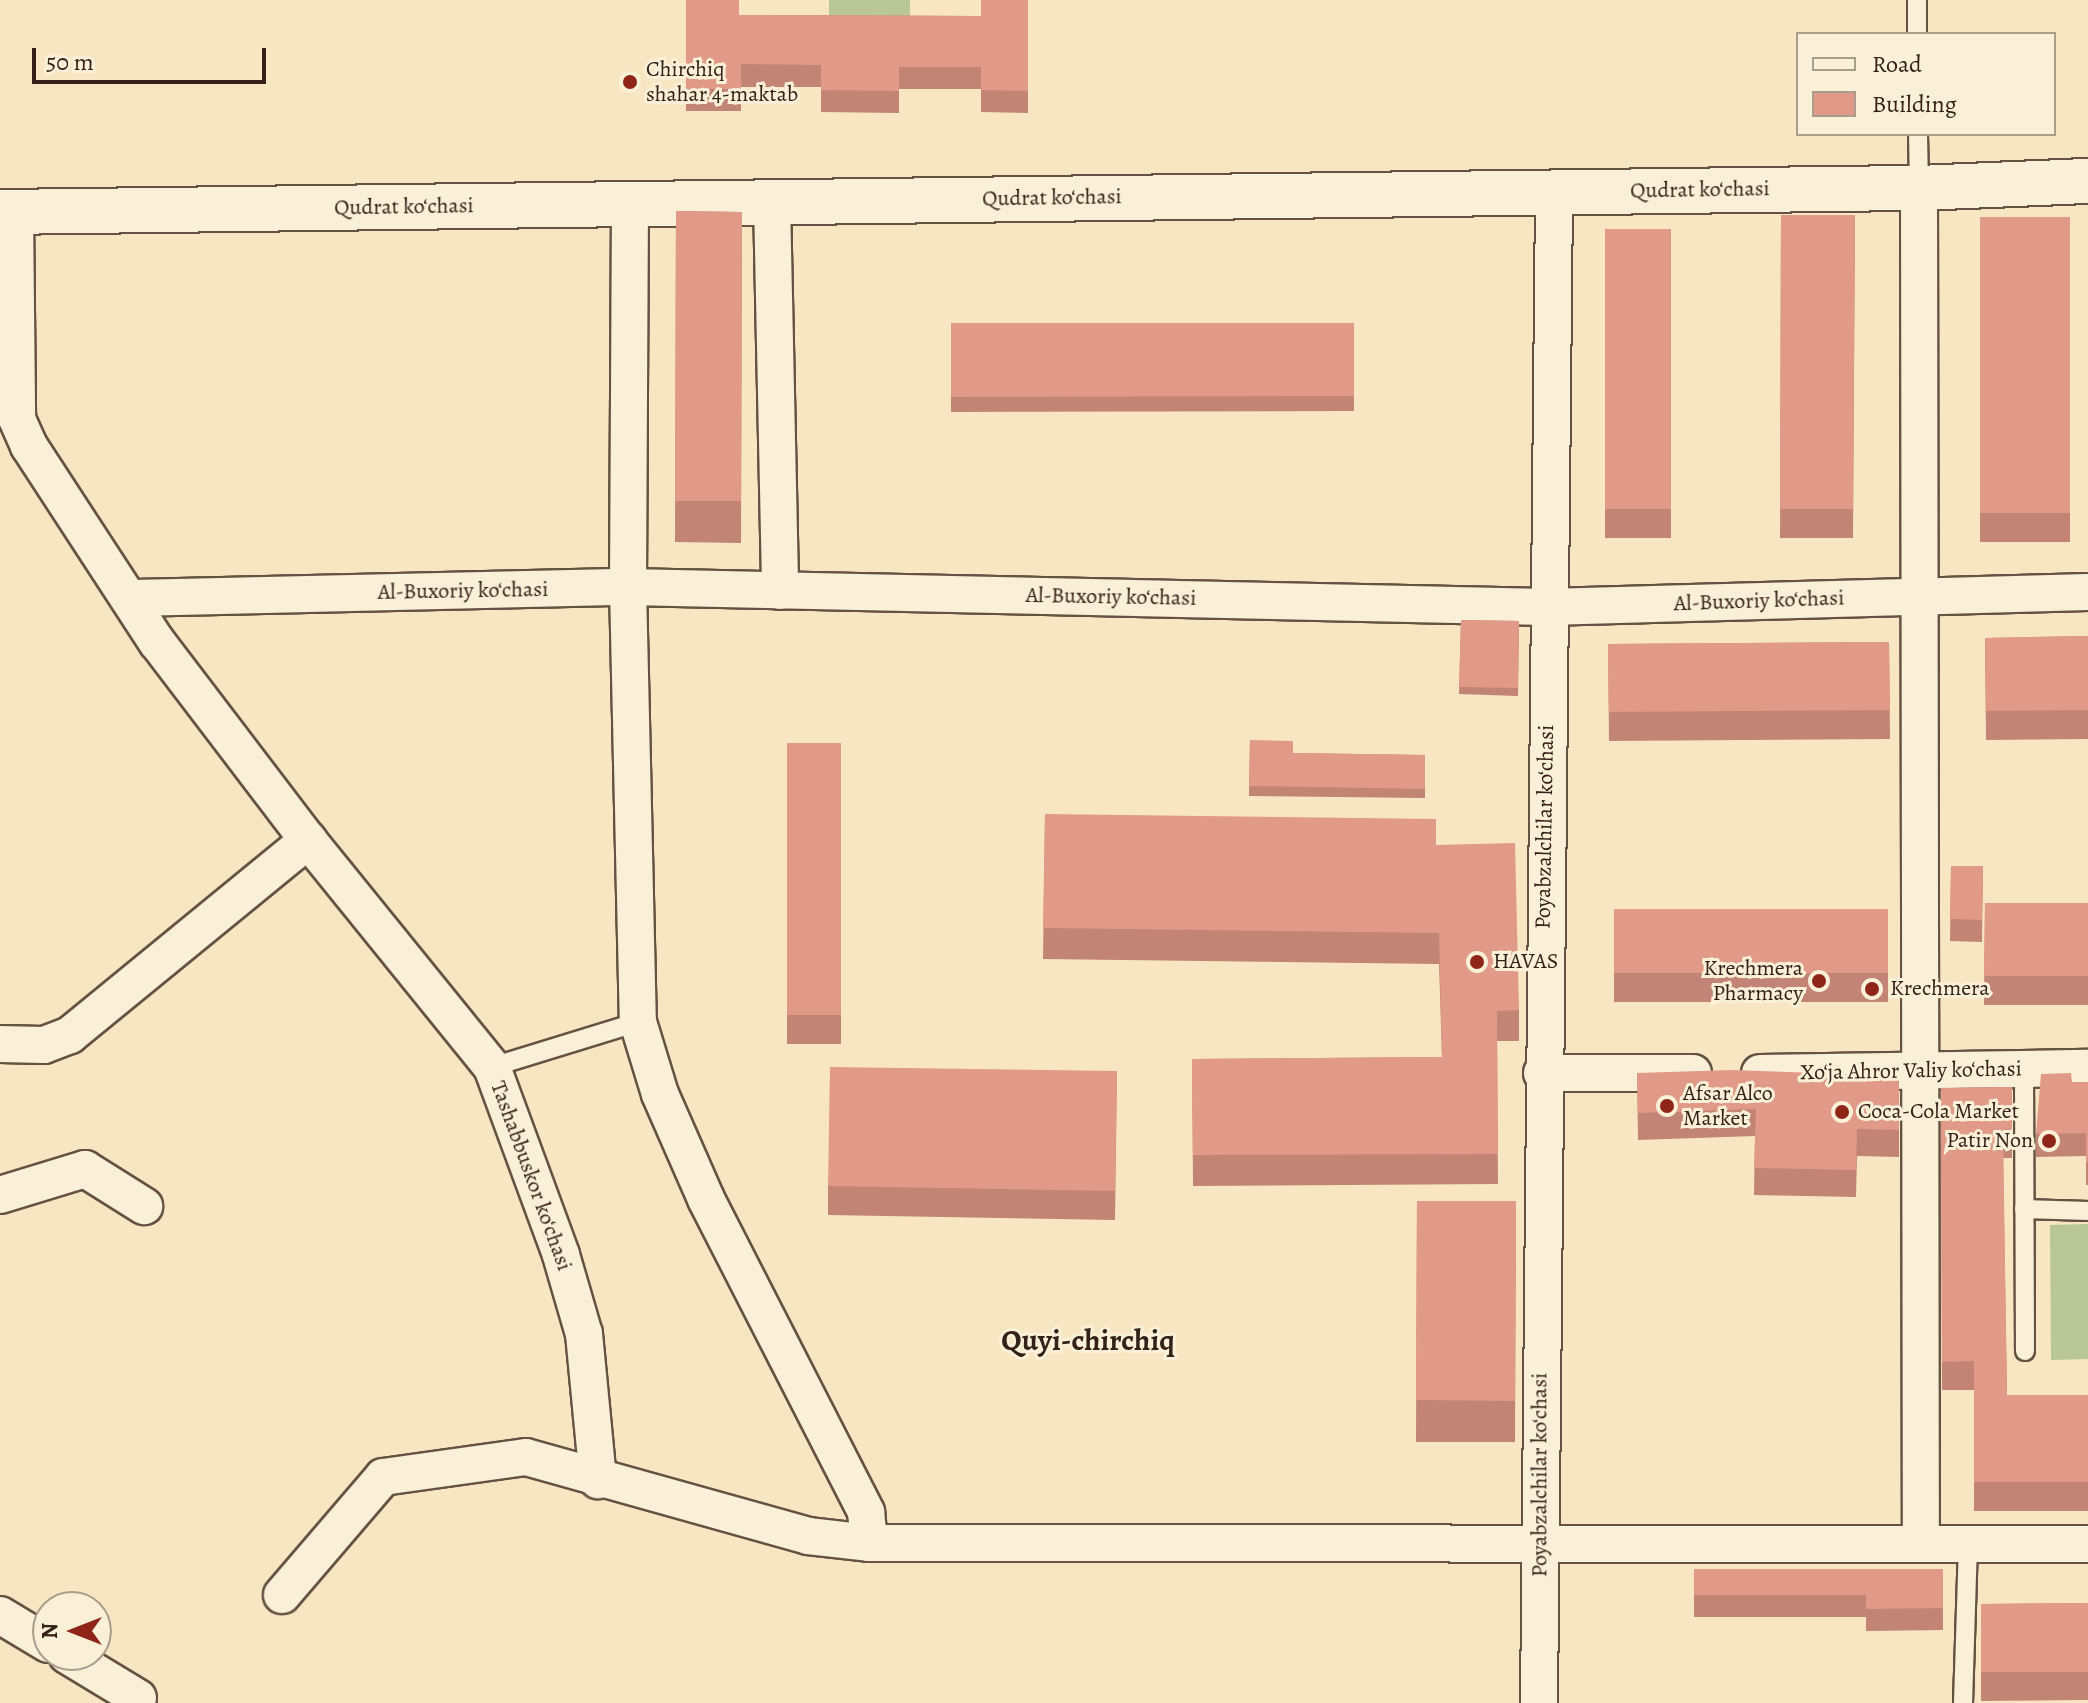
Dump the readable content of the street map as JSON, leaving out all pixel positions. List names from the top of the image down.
{
  "streets": {
    "street": [
      "Qudrat ko‘chasi",
      "Al-Buxoriy ko‘chasi",
      "Poyabzalchilar ko‘chasi",
      "Xo‘ja Ahror Valiy ko‘chasi",
      "Tashabbuskor ko‘chasi"
    ]
  },
  "crossings": [
    ["Qudrat ko‘chasi", "Al-Buxoriy ko‘chasi"],
    ["Qudrat ko‘chasi", "Poyabzalchilar ko‘chasi"],
    ["Qudrat ko‘chasi", "Tashabbuskor ko‘chasi"],
    ["Al-Buxoriy ko‘chasi", "Poyabzalchilar ko‘chasi"],
    ["Al-Buxoriy ko‘chasi", "Tashabbuskor ko‘chasi"],
    ["Poyabzalchilar ko‘chasi", "Xo‘ja Ahror Valiy ko‘chasi"]
  ],
  "districts": ["Quyi-chirchiq"],
  "places": [
    "Chirchiq shahar 4-maktab",
    "HAVAS",
    "Krechmera Pharmacy",
    "Krechmera",
    "Afsar Alco Market",
    "Coca-Cola Market",
    "Patir Non"
  ],
  "legend": ["Road", "Building"],
  "scale_bar": "50 m",
  "north": "left"
}
